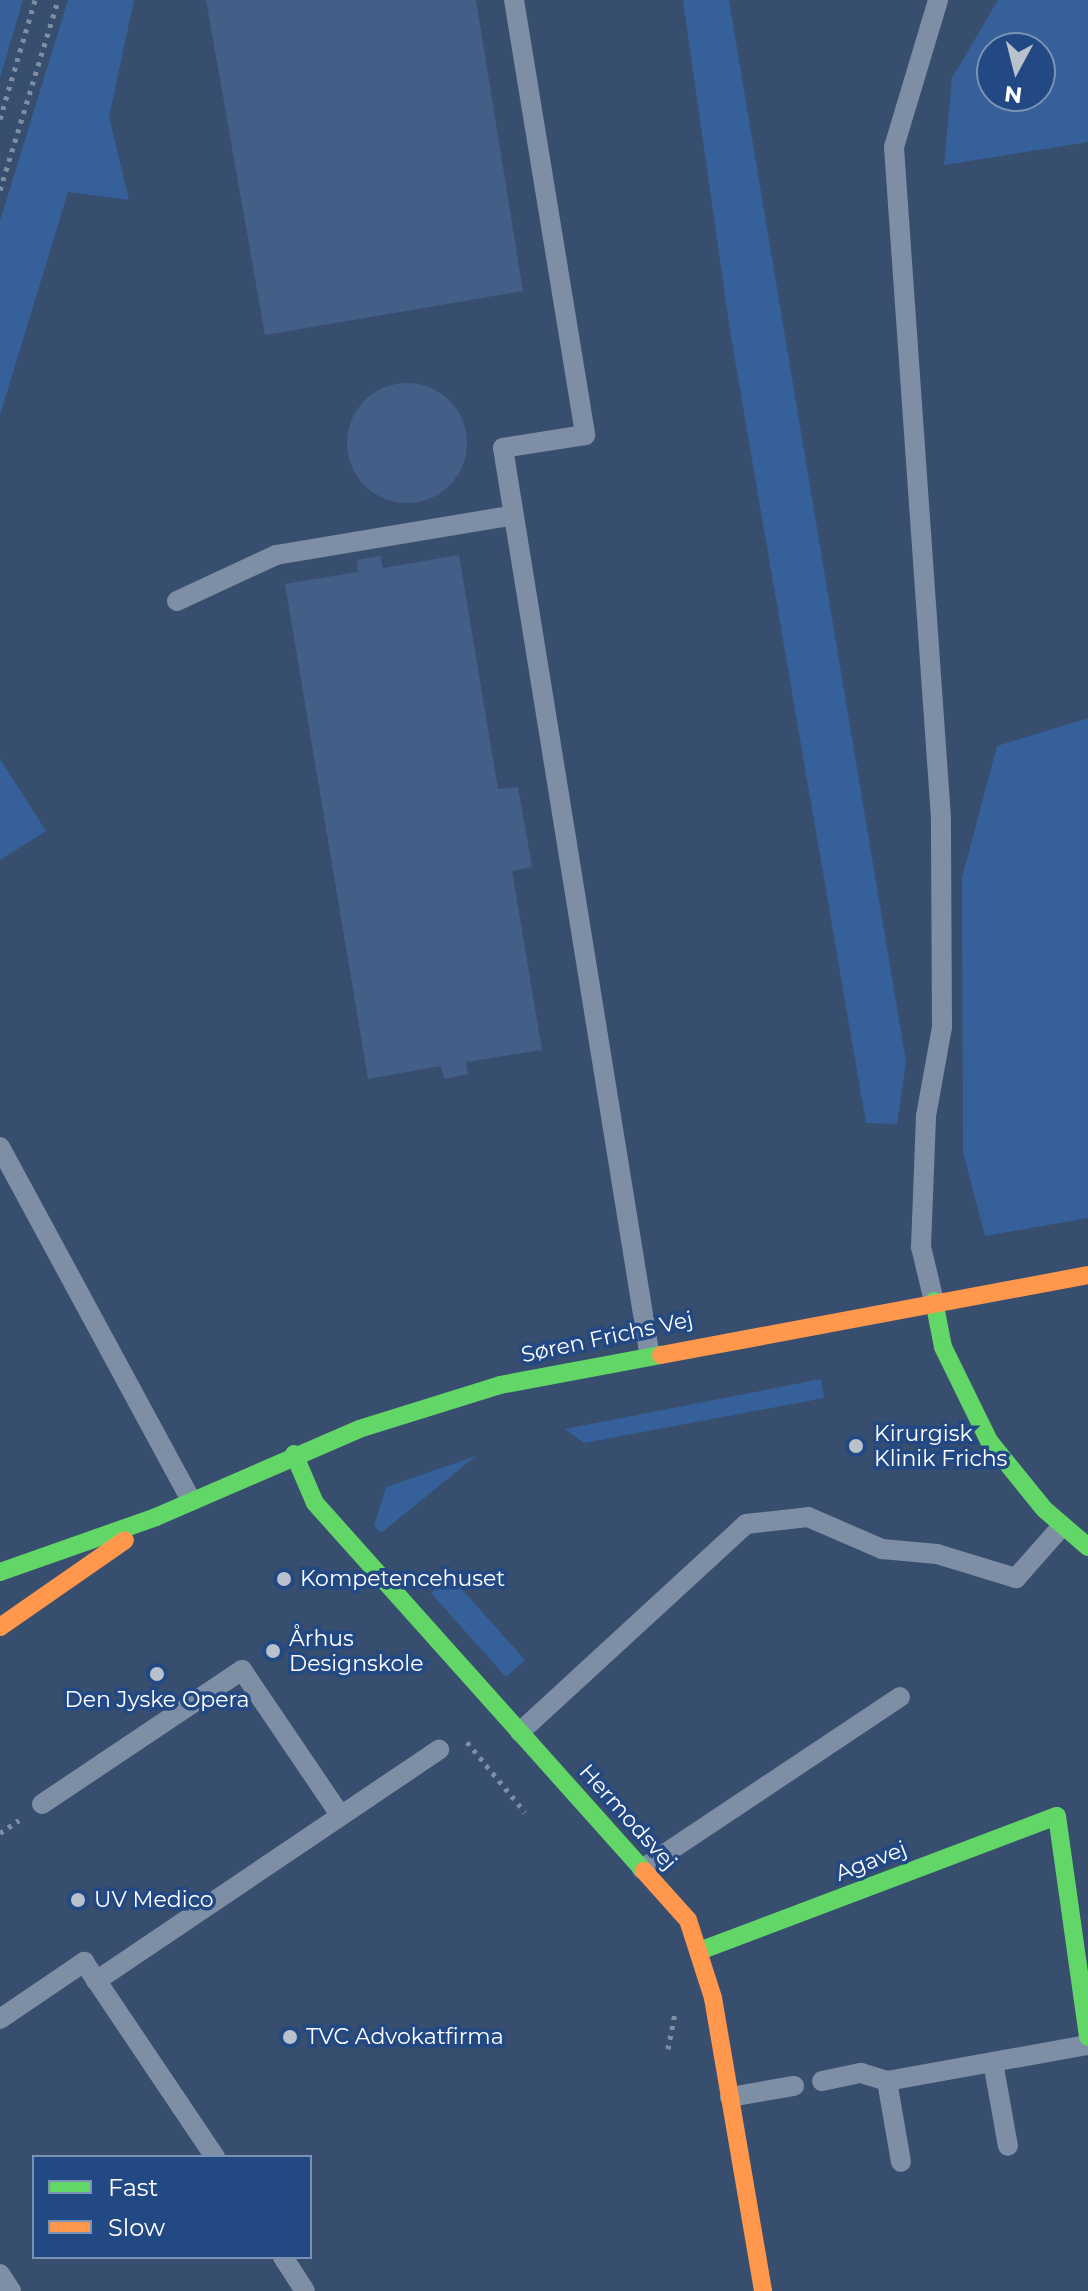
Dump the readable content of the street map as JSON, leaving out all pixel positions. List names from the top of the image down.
{
  "streets": {
    "street": ["Søren Frichs Vej", "Hermodsvej", "Agavej"]
  },
  "crossings": [
    ["Søren Frichs Vej", "Hermodsvej"],
    ["Hermodsvej", "Agavej"]
  ],
  "places": [
    "Kirurgisk Klinik Frichs",
    "Kompetencehuset",
    "Århus Designskole",
    "Den Jyske Opera",
    "UV Medico",
    "TVC Advokatfirma"
  ],
  "legend": ["Fast", "Slow"],
  "north": "bottom"
}
